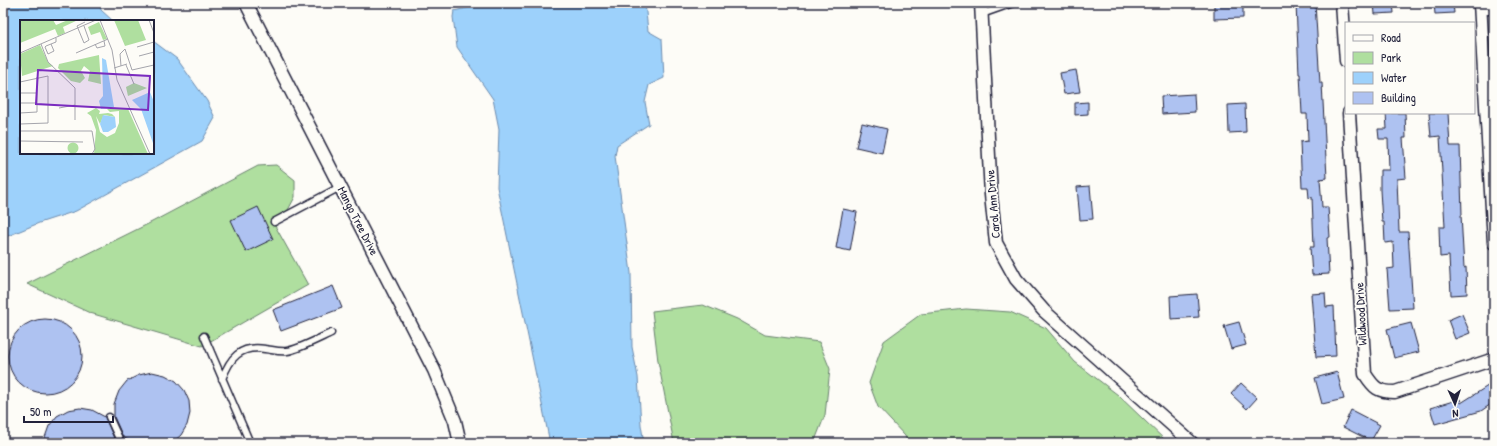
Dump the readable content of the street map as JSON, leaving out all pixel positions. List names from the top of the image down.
{
  "streets": {
    "street": ["Carol Ann Drive", "Mango Tree Drive", "Wildwood Drive"]
  },
  "legend": [
    "Road",
    "Park",
    "Water",
    "Building"
  ],
  "scale_bar": "50 m",
  "north": "bottom"
}
